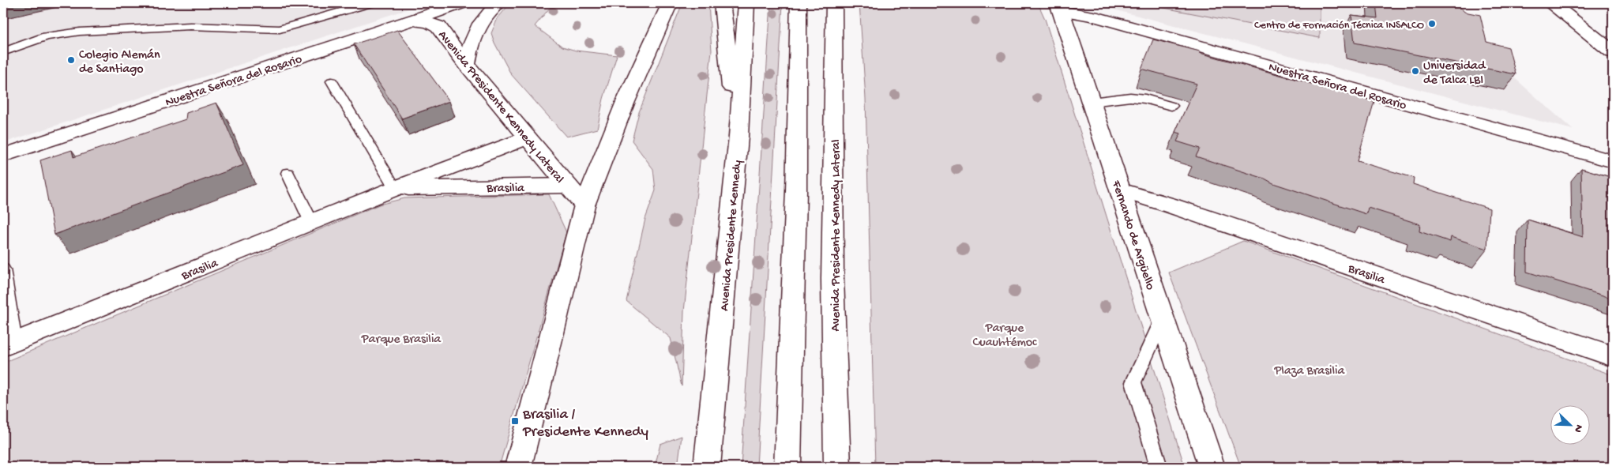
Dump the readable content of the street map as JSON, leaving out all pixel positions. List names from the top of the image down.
{
  "streets": {
    "main road": [
      "Nuestra Señora del Rosario",
      "Avenida Presidente Kennedy Lateral",
      "Brasilia",
      "Fernando de Argüello",
      "Avenida Presidente Kennedy"
    ]
  },
  "crossings": [
    ["Nuestra Señora del Rosario", "Avenida Presidente Kennedy Lateral"],
    ["Nuestra Señora del Rosario", "Fernando de Argüello"],
    ["Avenida Presidente Kennedy Lateral", "Brasilia"],
    ["Brasilia", "Fernando de Argüello"]
  ],
  "parks": ["Parque Cuauhtémoc", "Parque Brasilia", "Plaza Brasilia"],
  "places": {
    "other": ["Centro de Formación Técnica INSALCO", "Colegio Alemán de Santiago", "Universidad de Talca LBI"],
    "transit": ["Brasilia / Presidente Kennedy"]
  },
  "north": "bottom right"
}
